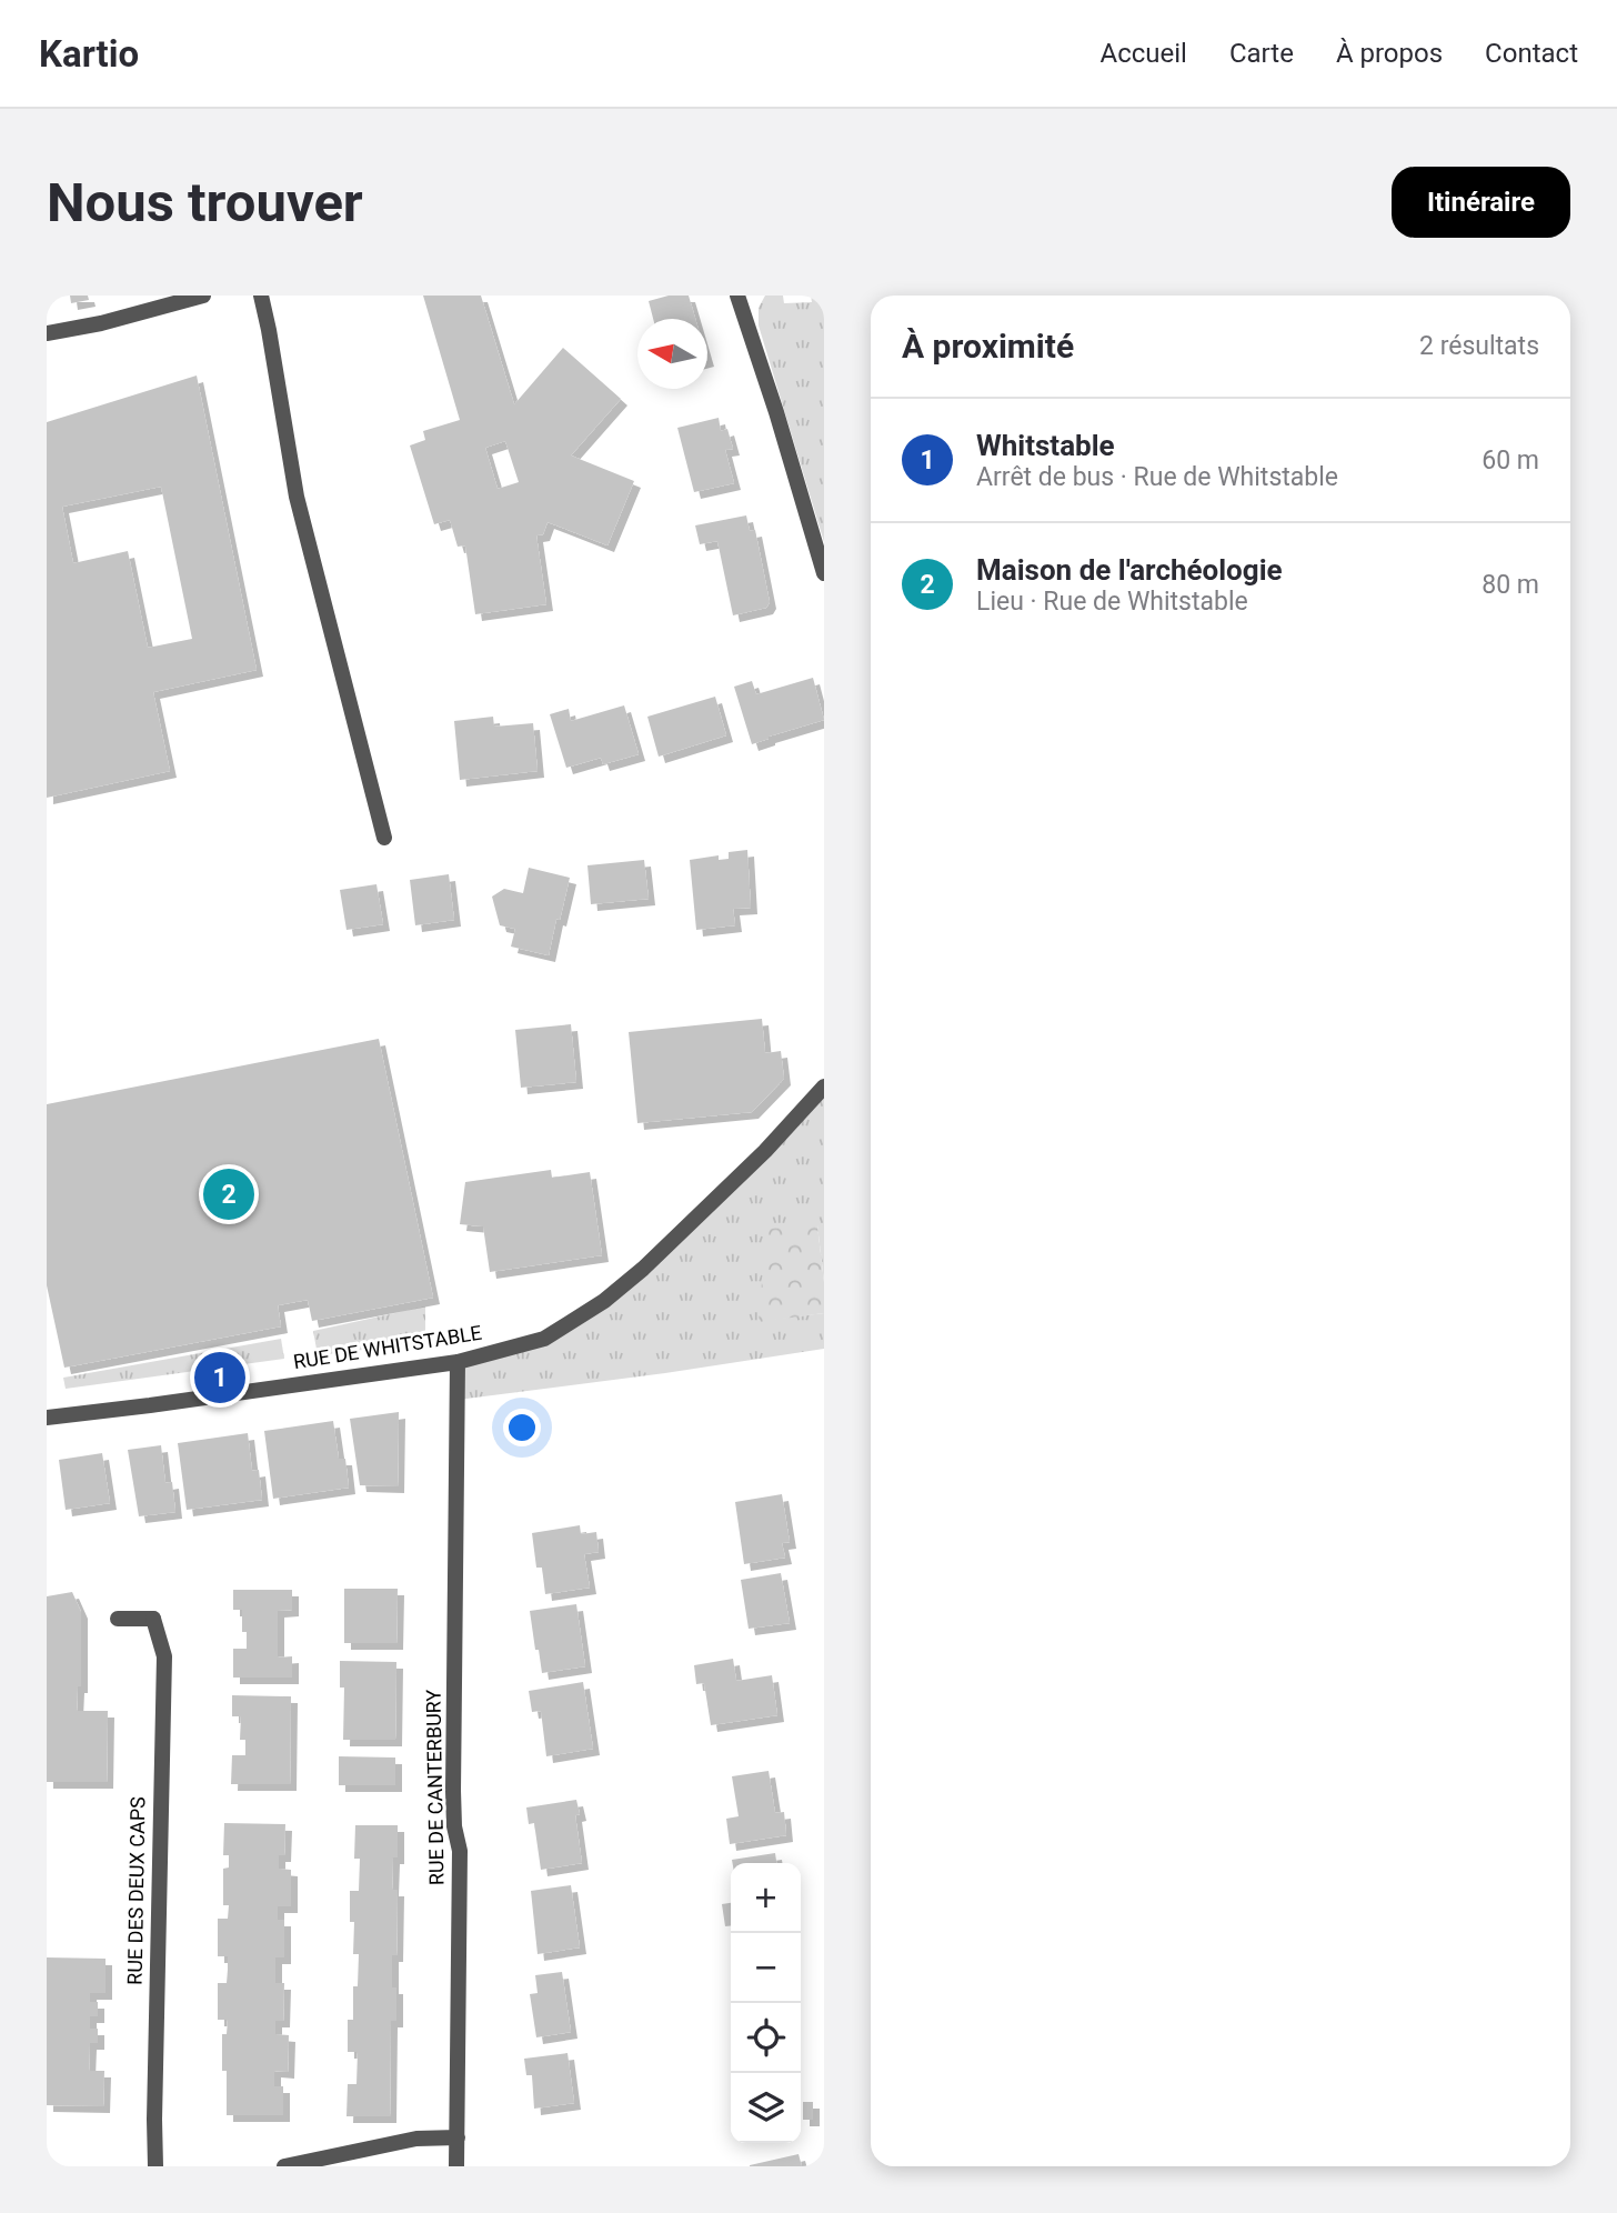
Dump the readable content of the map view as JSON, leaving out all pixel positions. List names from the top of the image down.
{
  "streets": {
    "street": ["RUE DE WHITSTABLE", "RUE DE CANTERBURY", "RUE DES DEUX CAPS"]
  },
  "crossings": [
    ["RUE DE WHITSTABLE", "RUE DE CANTERBURY"]
  ],
  "north": "left",
  "page": {
    "header": "Kartio",
    "nav": [
      "Accueil",
      "Carte",
      "À propos",
      "Contact"
    ],
    "buttons": "Itinéraire",
    "title": "Nous trouver",
    "heading": ["À proximité", "2 résultats"],
    "list": [
      {
        "mark": "1",
        "name": "Whitstable",
        "note": "Arrêt de bus · Rue de Whitstable",
        "value": "60 m"
      },
      {
        "mark": "2",
        "name": "Maison de l'archéologie",
        "note": "Lieu · Rue de Whitstable",
        "value": "80 m"
      }
    ],
    "pins": ["2", "1"],
    "map_buttons": ["+", "−"]
  }
}
